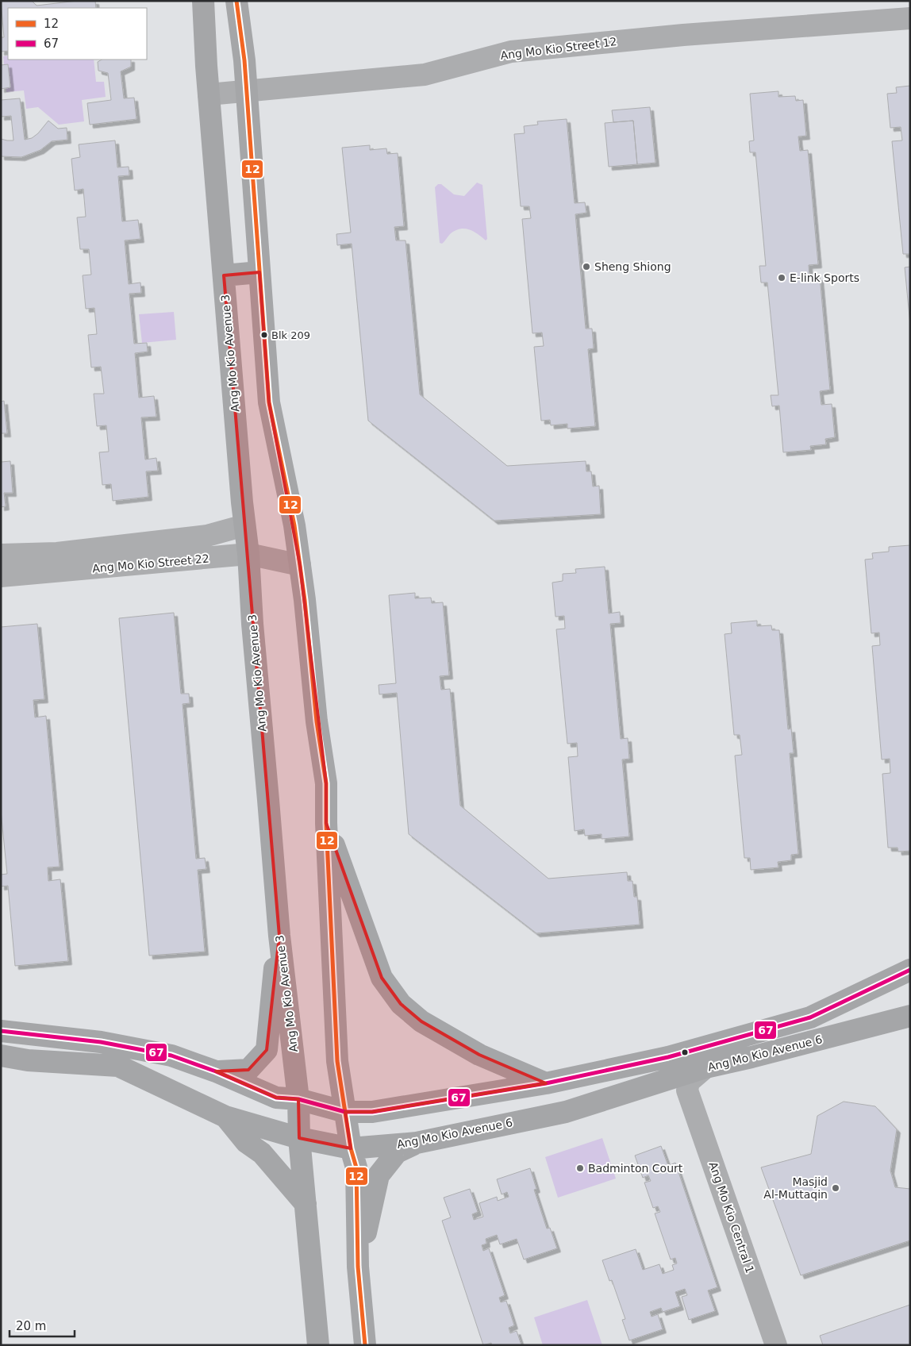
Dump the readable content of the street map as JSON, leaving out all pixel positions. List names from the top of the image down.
{
  "streets": {
    "main road": ["Ang Mo Kio Avenue 3", "Ang Mo Kio Avenue 6"],
    "street": ["Ang Mo Kio Street 12", "Ang Mo Kio Street 22", "Ang Mo Kio Central 1"]
  },
  "crossings": [
    ["Ang Mo Kio Street 12", "Ang Mo Kio Avenue 3"],
    ["Ang Mo Kio Avenue 3", "Ang Mo Kio Street 22"],
    ["Ang Mo Kio Avenue 3", "Ang Mo Kio Avenue 6"],
    ["Ang Mo Kio Avenue 6", "Ang Mo Kio Central 1"]
  ],
  "places": [
    "Sheng Shiong",
    "E-link Sports",
    "Blk 209",
    "Badminton Court",
    "Masjid Al-Muttaqin"
  ],
  "lines": ["transit line 12", "transit line 67"],
  "legend": ["12", "67"],
  "scale_bar": "20 m"
}
